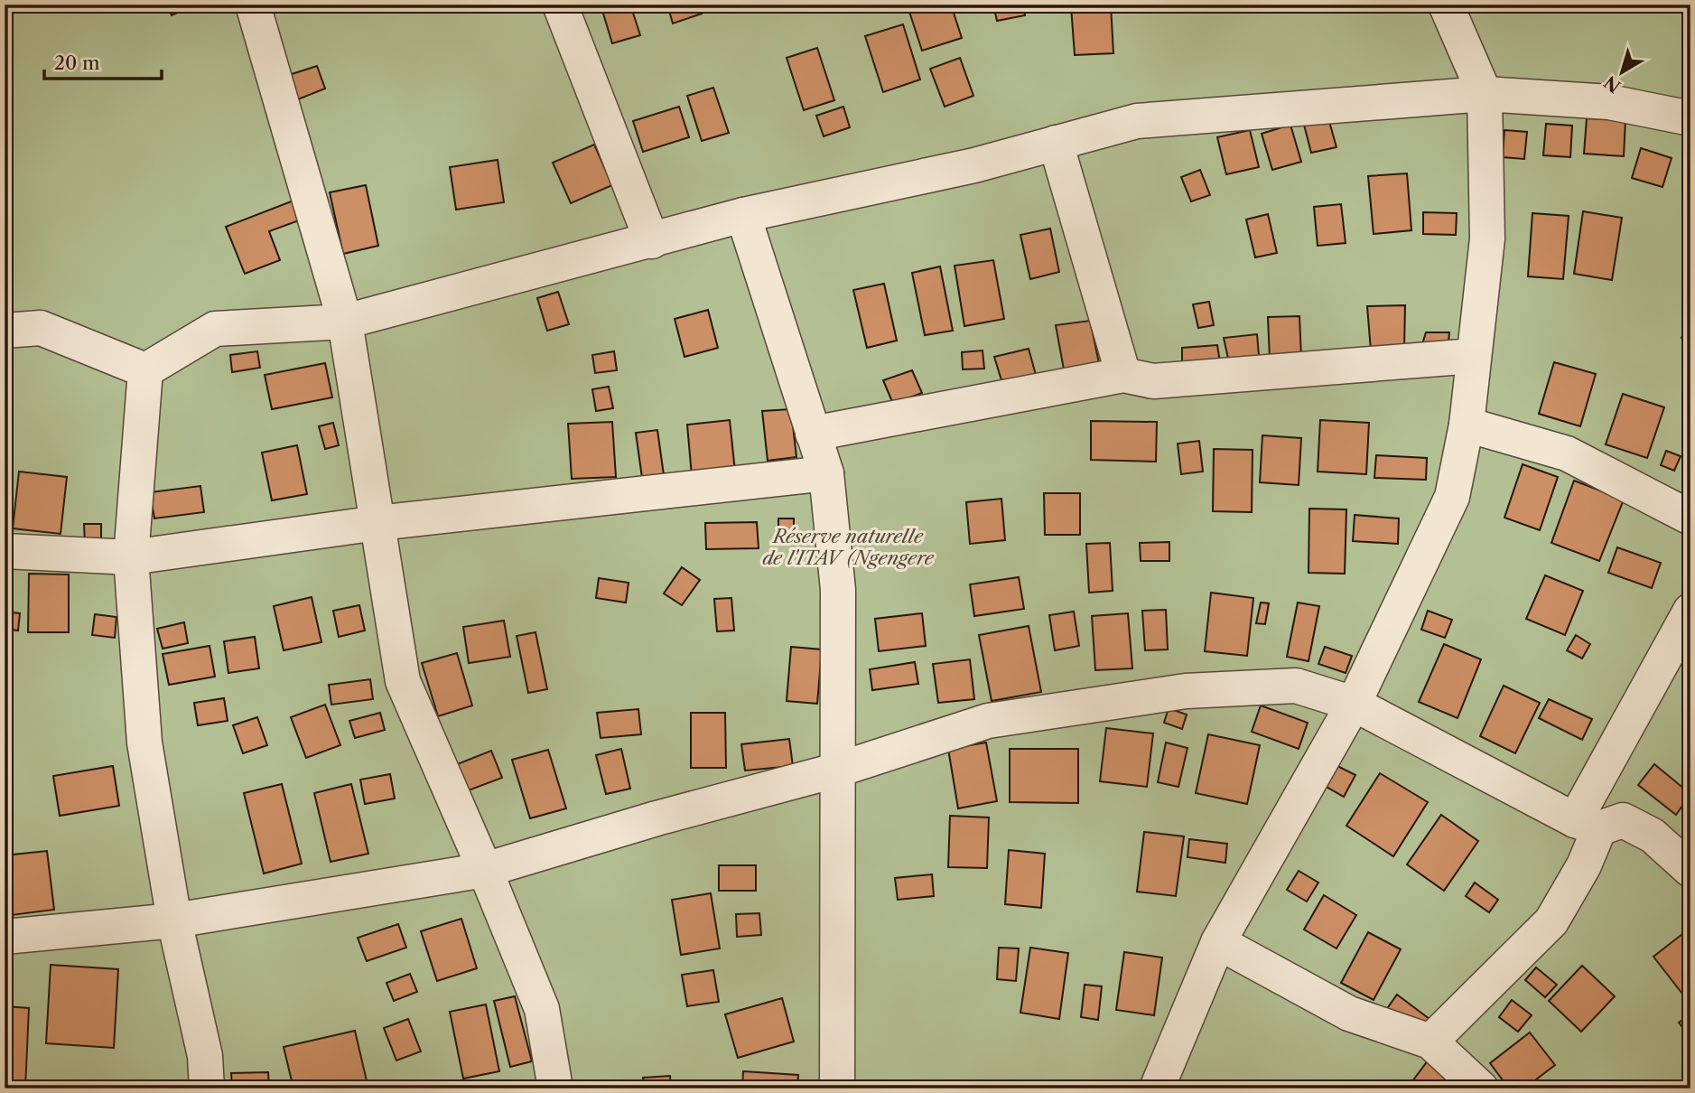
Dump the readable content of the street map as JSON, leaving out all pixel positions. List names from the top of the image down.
{
  "parks": ["Réserve naturelle de l'ITAV (Ngengere"],
  "scale_bar": "20 m",
  "north": "bottom left"
}
